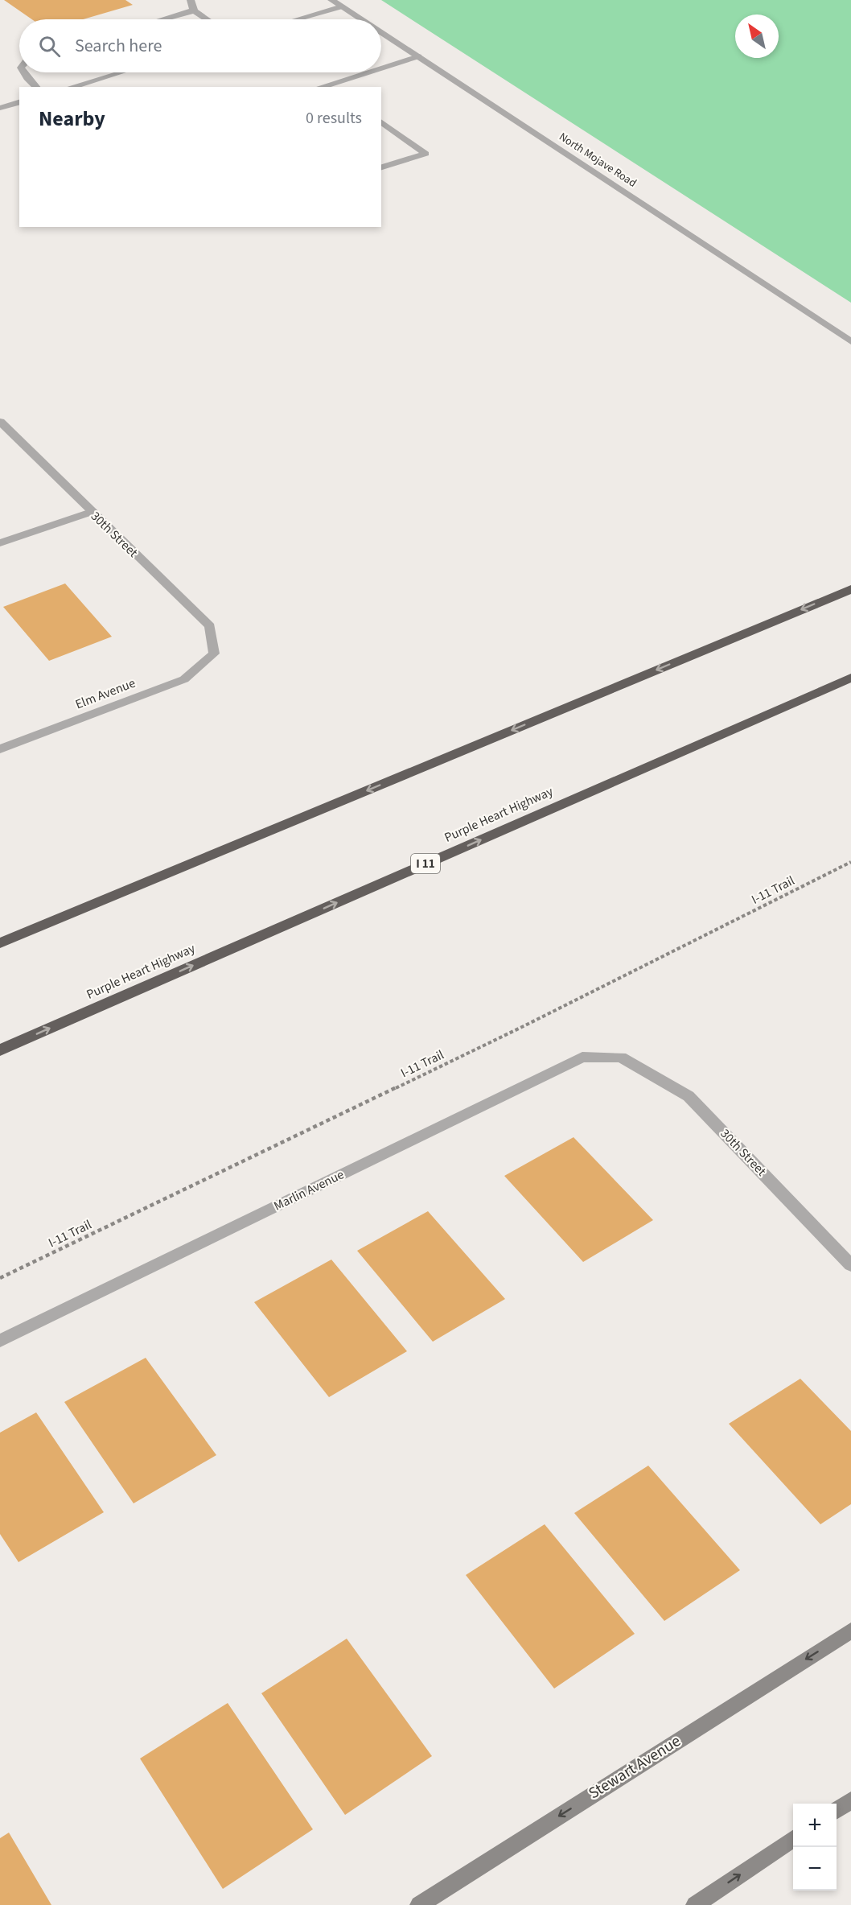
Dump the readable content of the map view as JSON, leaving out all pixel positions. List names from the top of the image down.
{
  "streets": {
    "highway": ["Purple Heart Highway", "I 11"],
    "main road": ["Stewart Avenue"],
    "street": [
      "North Mojave Road",
      "30th Street",
      "Elm Avenue",
      "Marlin Avenue"
    ],
    "path": ["I-11 Trail"]
  },
  "crossings": [
    ["30th Street", "Elm Avenue"],
    ["30th Street", "Marlin Avenue"]
  ],
  "one_way": ["Stewart Avenue"],
  "north": "top left",
  "page": {
    "search": "Search here",
    "heading": ["Nearby", "0 results"],
    "map_buttons": ["+", "−"]
  }
}
